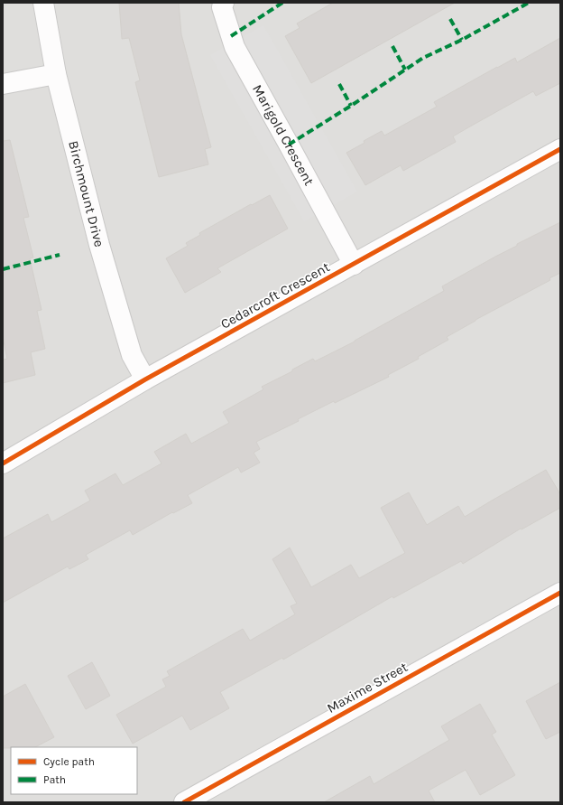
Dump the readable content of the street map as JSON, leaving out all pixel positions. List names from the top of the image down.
{
  "streets": {
    "street": [
      "Marigold Crescent",
      "Birchmount Drive",
      "Cedarcroft Crescent",
      "Maxime Street"
    ]
  },
  "crossings": [
    ["Marigold Crescent", "Cedarcroft Crescent"],
    ["Birchmount Drive", "Cedarcroft Crescent"]
  ],
  "legend": ["Cycle path", "Path"]
}
